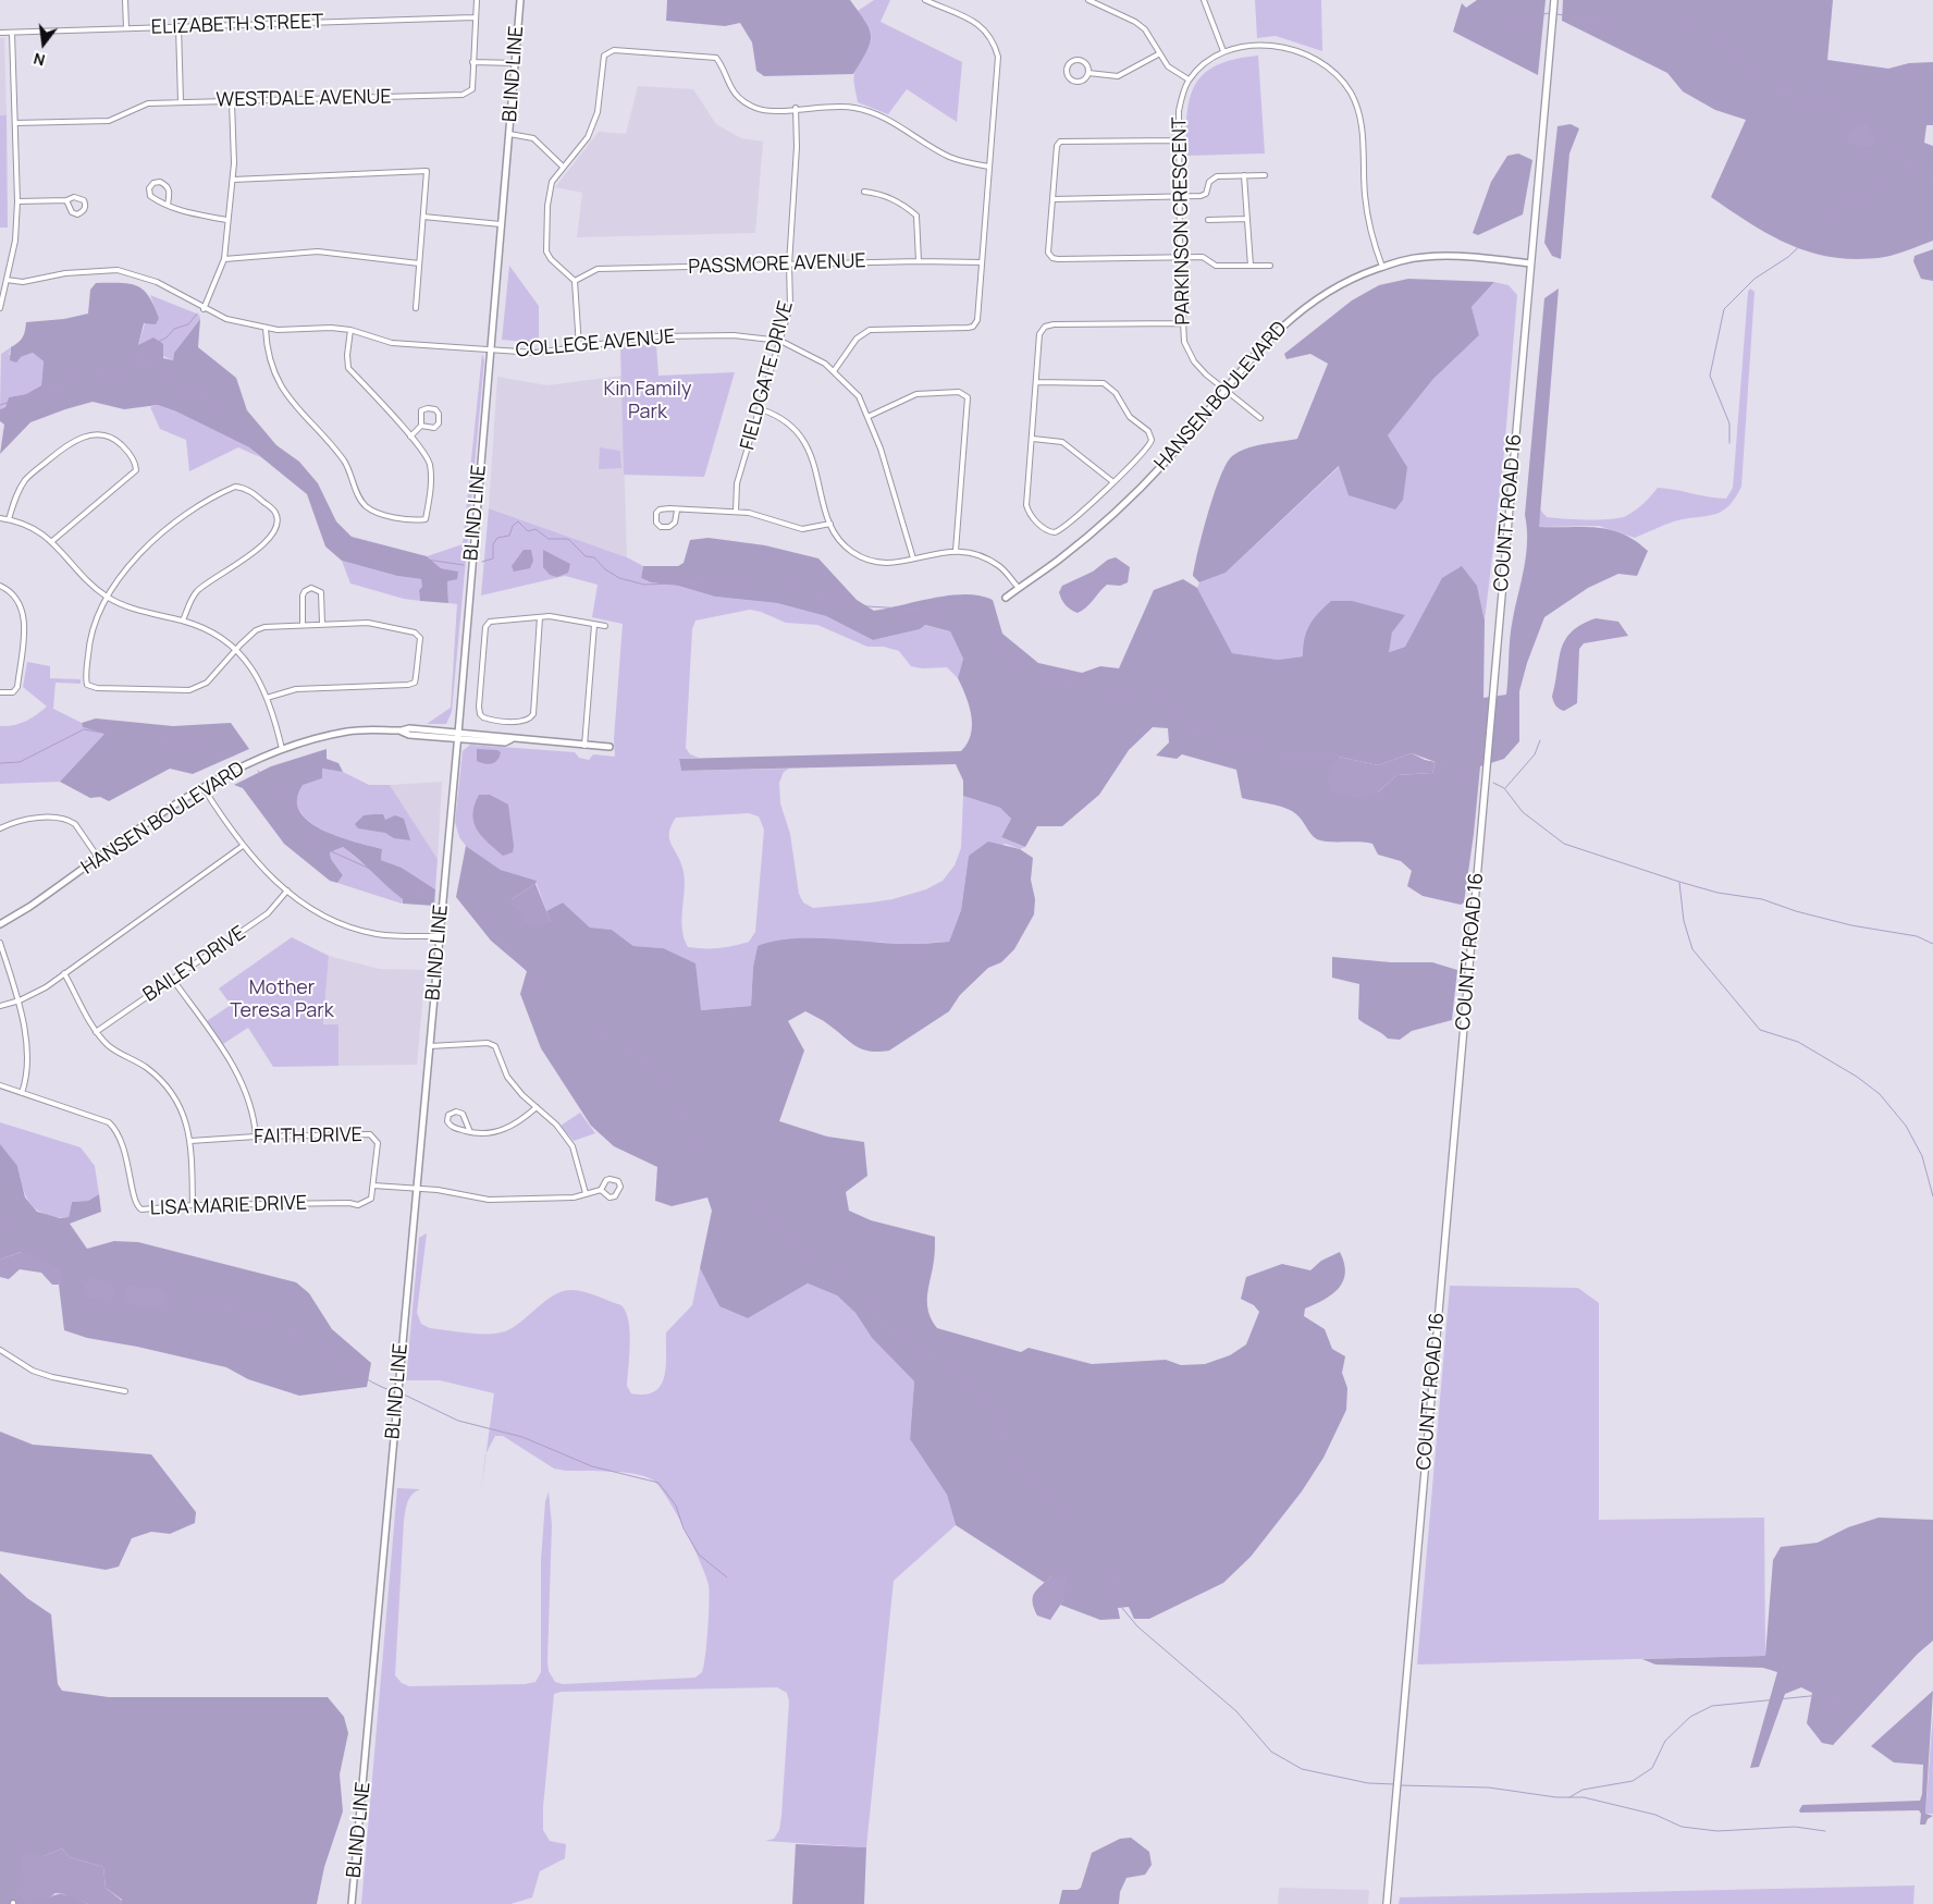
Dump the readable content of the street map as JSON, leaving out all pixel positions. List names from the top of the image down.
{
  "streets": {
    "main road": ["COUNTY ROAD 16"],
    "street": [
      "ELIZABETH STREET",
      "BLIND LINE",
      "WESTDALE AVENUE",
      "PARKINSON CRESCENT",
      "PASSMORE AVENUE",
      "COLLEGE AVENUE",
      "FIELDGATE DRIVE",
      "HANSEN BOULEVARD",
      "BAILEY DRIVE",
      "FAITH DRIVE",
      "LISA MARIE DRIVE"
    ]
  },
  "crossings": [
    ["BLIND LINE", "COLLEGE AVENUE"],
    ["BLIND LINE", "HANSEN BOULEVARD"],
    ["PARKINSON CRESCENT", "HANSEN BOULEVARD"],
    ["PASSMORE AVENUE", "FIELDGATE DRIVE"],
    ["COLLEGE AVENUE", "FIELDGATE DRIVE"],
    ["HANSEN BOULEVARD", "COUNTY ROAD 16"],
    ["FAITH DRIVE", "LISA MARIE DRIVE"]
  ],
  "parks": ["Kin Family Park", "Mother Teresa Park"],
  "north": "bottom"
}
